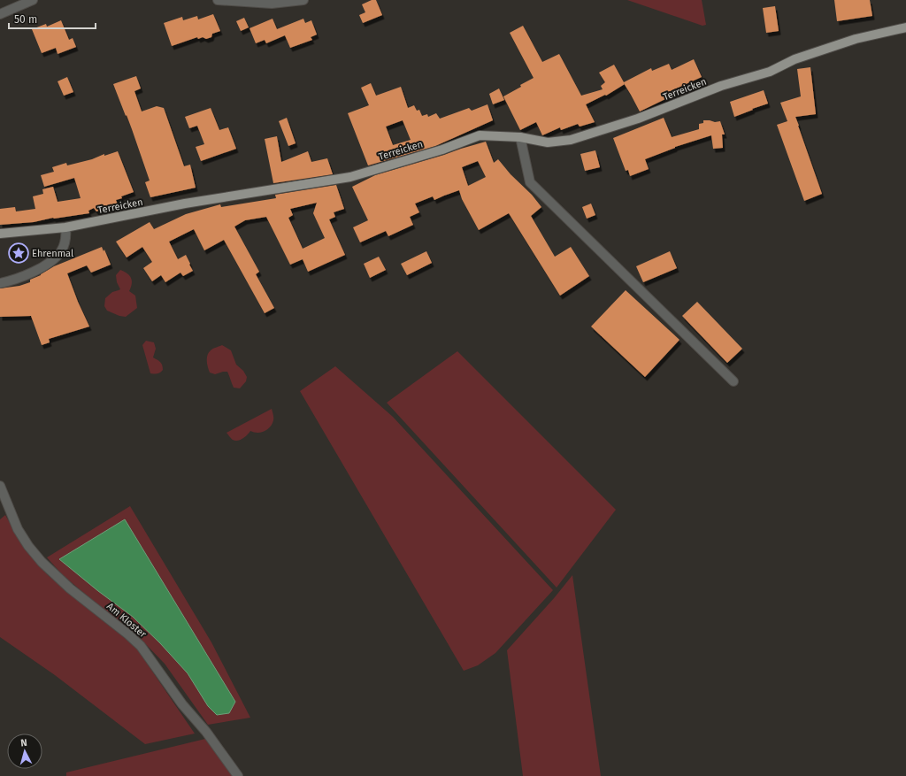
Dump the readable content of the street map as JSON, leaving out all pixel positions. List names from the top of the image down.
{
  "streets": {
    "main road": ["Terreicken"],
    "street": ["Am Kloster"]
  },
  "places": {
    "place": ["Ehrenmal"]
  },
  "scale_bar": "50 m",
  "north": "top"
}
